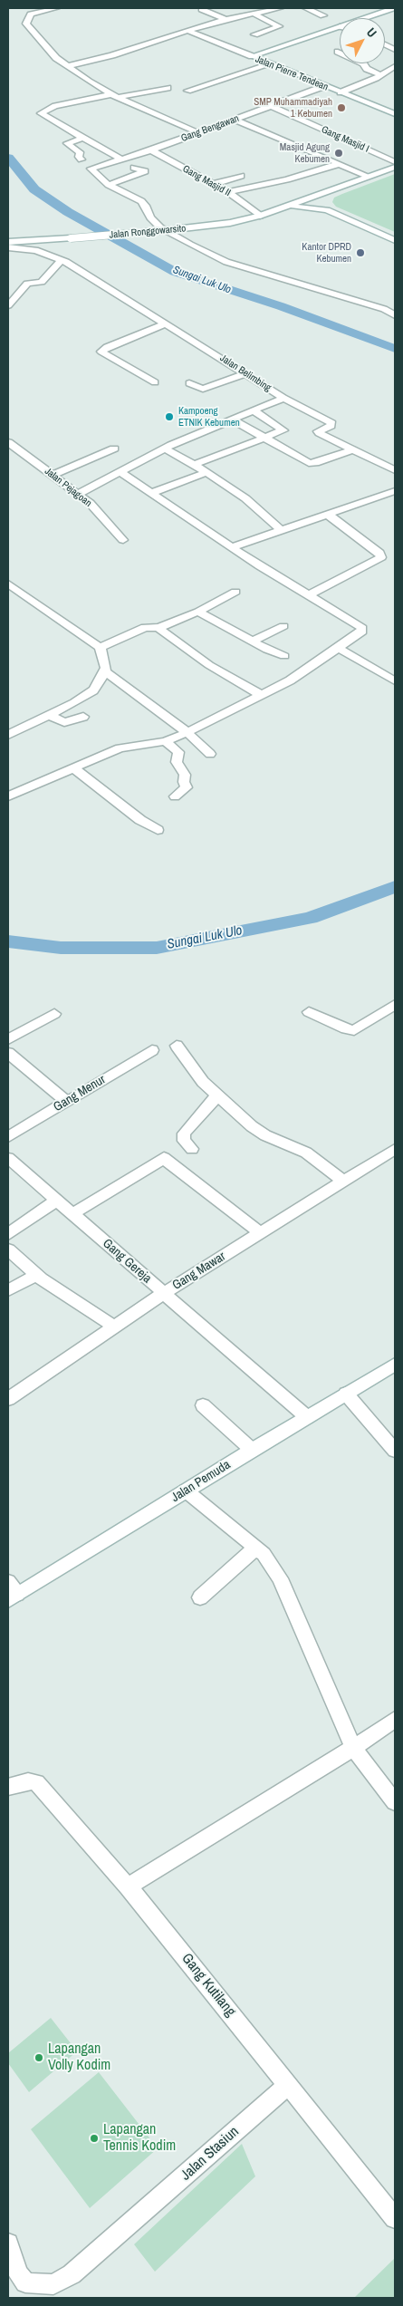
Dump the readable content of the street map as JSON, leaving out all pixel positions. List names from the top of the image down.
{
  "streets": {
    "street": [
      "Jalan Pierre Tendean",
      "Gang Bengawan",
      "Gang Masjid I",
      "Gang Masjid II",
      "Jalan Ronggowarsito",
      "Jalan Belimbing",
      "Jalan Pejagoan",
      "Gang Menur",
      "Gang Gereja",
      "Gang Mawar",
      "Jalan Pemuda",
      "Gang Kutilang",
      "Jalan Stasiun"
    ]
  },
  "crossings": [
    ["Jalan Pierre Tendean", "Gang Bengawan"],
    ["Gang Bengawan", "Gang Masjid I"],
    ["Gang Bengawan", "Gang Masjid II"],
    ["Gang Masjid II", "Jalan Ronggowarsito"],
    ["Jalan Belimbing", "Jalan Pejagoan"],
    ["Gang Gereja", "Gang Mawar"],
    ["Gang Gereja", "Jalan Pemuda"],
    ["Gang Kutilang", "Jalan Stasiun"]
  ],
  "water": ["Sungai Luk Ulo"],
  "places": [
    "SMP Muhammadiyah 1 Kebumen",
    "Masjid Agung Kebumen",
    "Kantor DPRD Kebumen",
    "Kampoeng ETNIK Kebumen",
    "Lapangan Volly Kodim",
    "Lapangan Tennis Kodim"
  ],
  "north": "top right"
}
